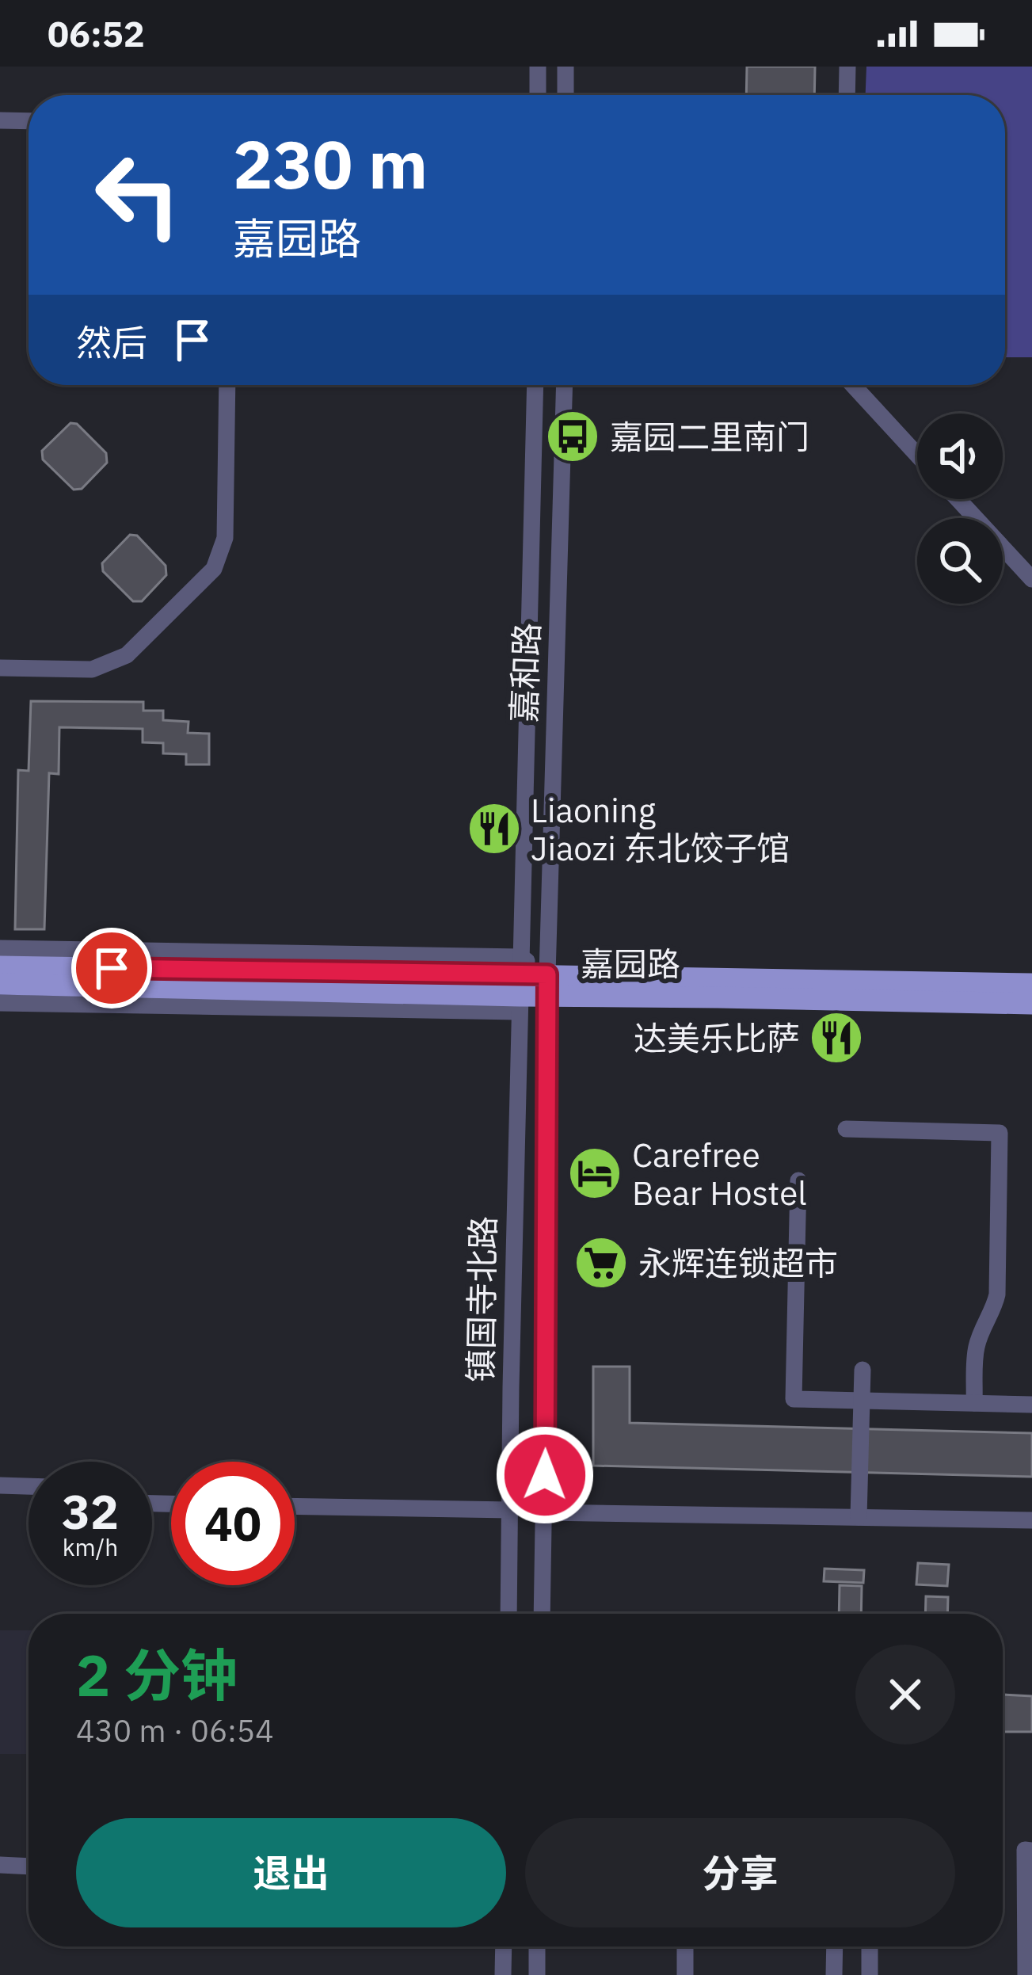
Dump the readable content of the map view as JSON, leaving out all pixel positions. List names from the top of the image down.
{
  "streets": {
    "main road": ["嘉园路"],
    "street": ["嘉和路", "镇国寺北路"]
  },
  "crossings": [
    ["嘉和路", "嘉园路"],
    ["嘉和路", "镇国寺北路"],
    ["嘉园路", "镇国寺北路"]
  ],
  "places": {
    "bus stop": ["嘉园二里南门"],
    "restaurant": ["Liaoning Jiaozi 东北饺子馆", "达美乐比萨"],
    "hotel": ["Carefree Bear Hostel"],
    "supermarket": ["永辉连锁超市"]
  },
  "page": {
    "status": "06:52",
    "turn": ["230 m", "嘉园路"],
    "then": "然后",
    "speed": "32 km/h",
    "limit": "40",
    "heading": ["2 分钟", "430 m · 06:54"],
    "buttons": ["退出", "分享"]
  }
}
